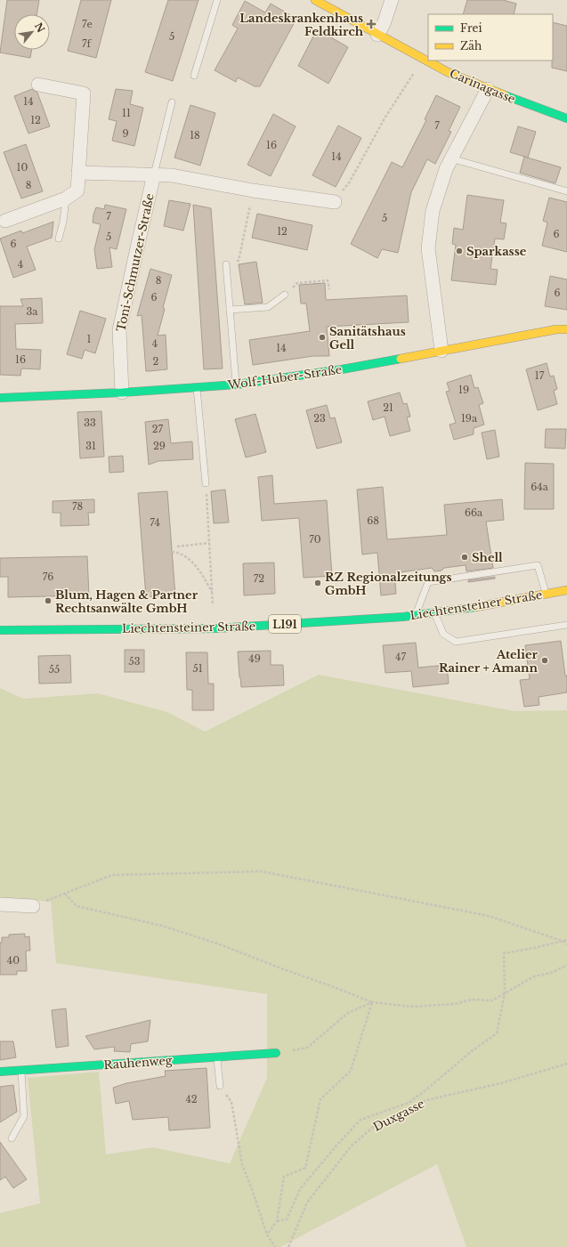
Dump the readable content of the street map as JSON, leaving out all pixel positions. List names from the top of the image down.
{
  "streets": {
    "street": [
      "Carinagasse",
      "Toni-Schmutzer-Straße",
      "Wolf-Huber-Straße",
      "Liechtensteiner Straße",
      "L191",
      "Rauhenweg"
    ],
    "path": ["Duxgasse"]
  },
  "crossings": [
    ["Toni-Schmutzer-Straße", "Wolf-Huber-Straße"]
  ],
  "places": {
    "health": ["Landeskrankenhaus Feldkirch"],
    "other": [
      "Sparkasse",
      "Sanitätshaus Gell",
      "Shell",
      "RZ Regionalzeitungs GmbH",
      "Blum, Hagen & Partner Rechtsanwälte GmbH",
      "Atelier Rainer + Amann"
    ]
  },
  "house_numbers": [
    "7e",
    "5",
    "7f",
    "14",
    "11",
    "12",
    "7",
    "9",
    "18",
    "16",
    "14",
    "10",
    "8",
    "7",
    "5",
    "12",
    "6",
    "5",
    "6",
    "4",
    "8",
    "6",
    "6",
    "3a",
    "1",
    "4",
    "14",
    "16",
    "2",
    "17",
    "19",
    "21",
    "23",
    "19a",
    "33",
    "27",
    "31",
    "29",
    "64a",
    "78",
    "66a",
    "68",
    "74",
    "70",
    "76",
    "72",
    "47",
    "49",
    "53",
    "51",
    "55",
    "40",
    "42"
  ],
  "legend": ["Frei", "Zäh"],
  "north": "top right"
}
